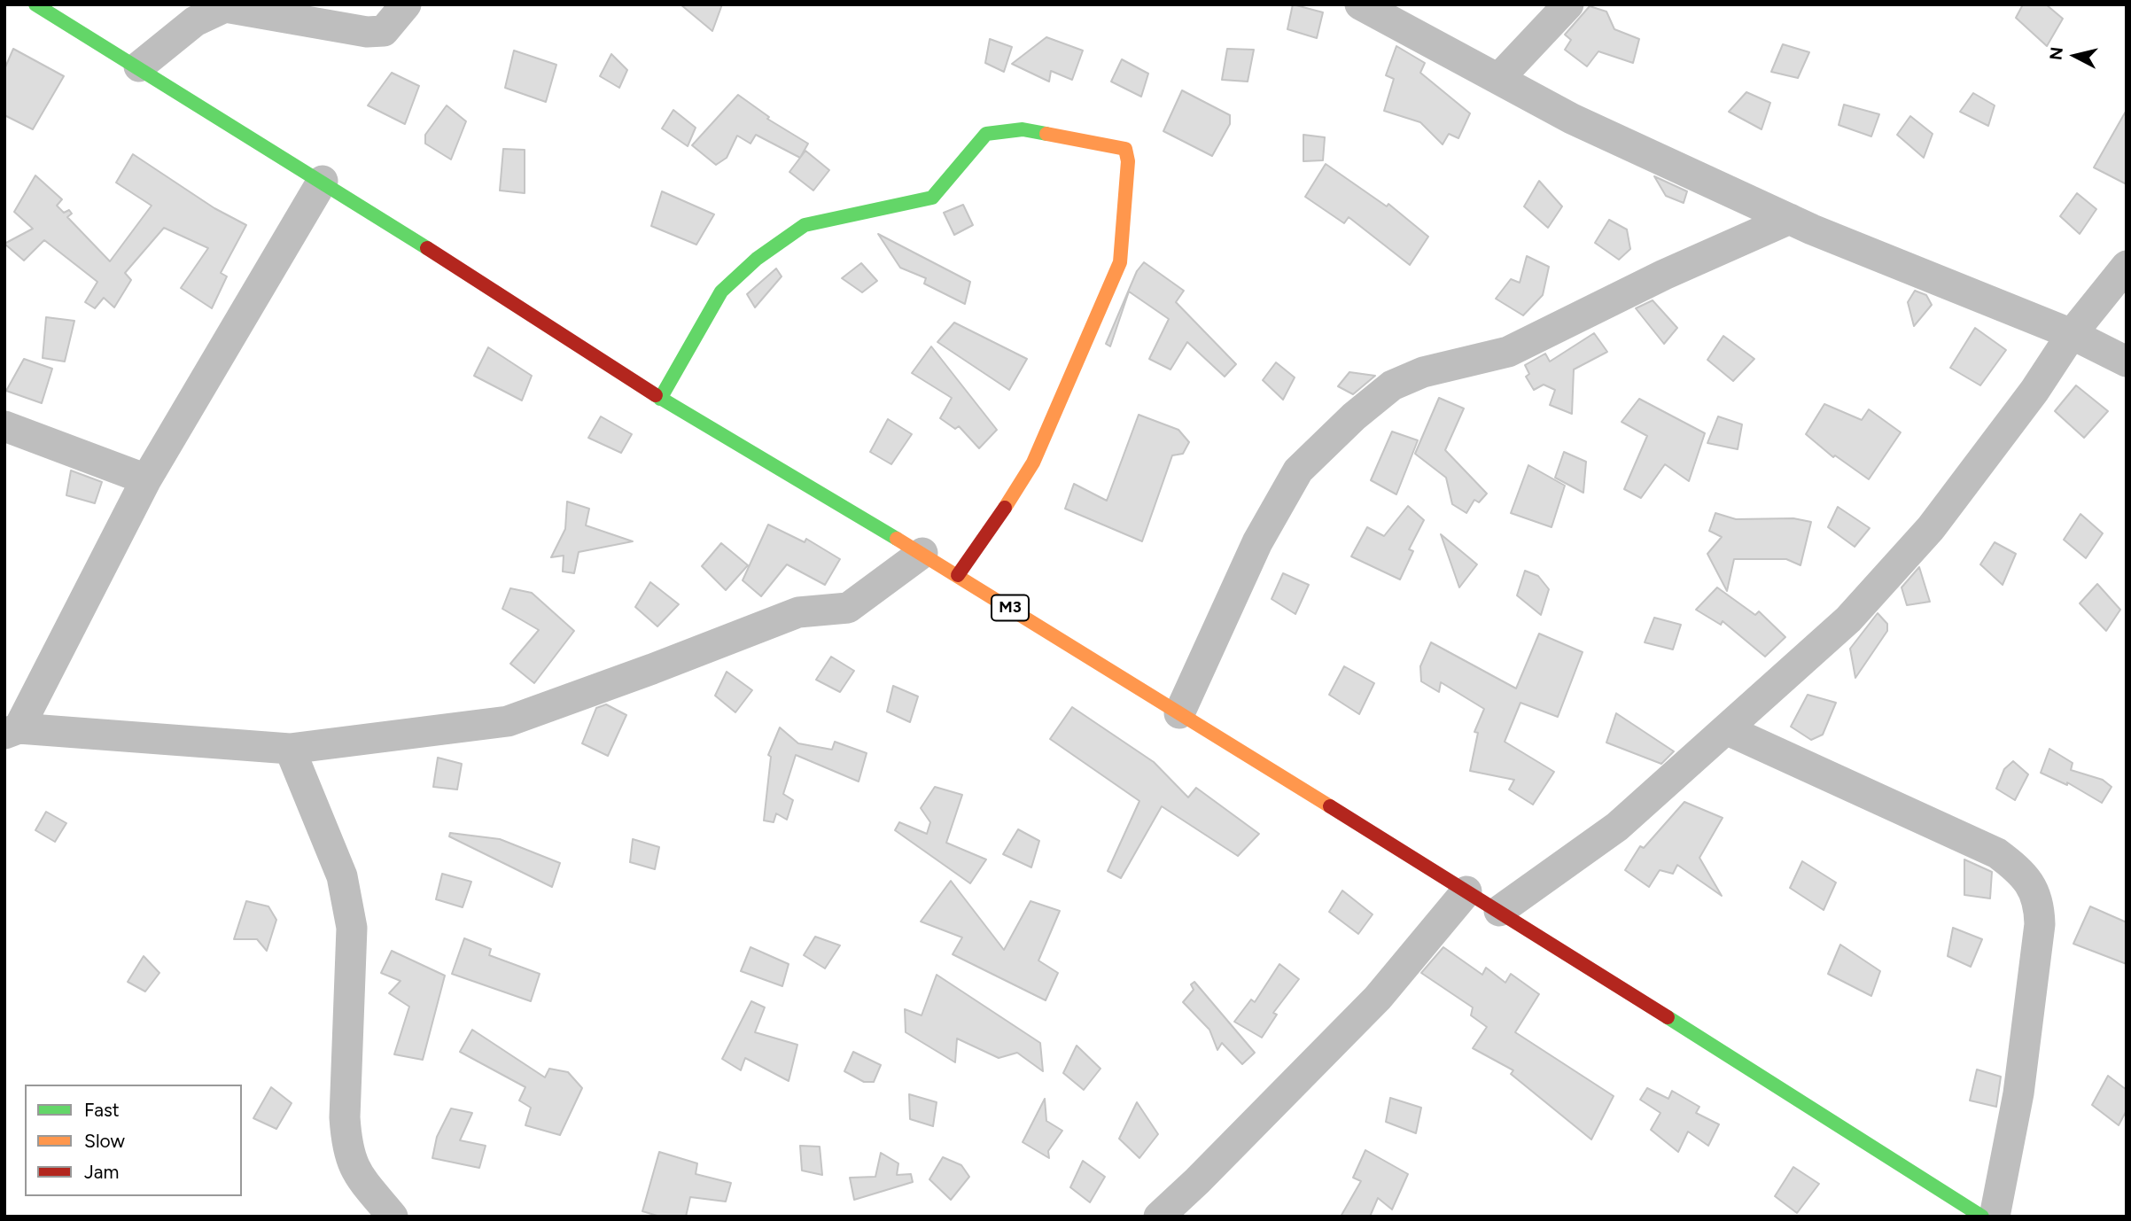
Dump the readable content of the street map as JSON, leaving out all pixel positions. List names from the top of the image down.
{
  "streets": {
    "main road": ["M3"]
  },
  "legend": ["Fast", "Slow", "Jam"],
  "north": "left"
}
